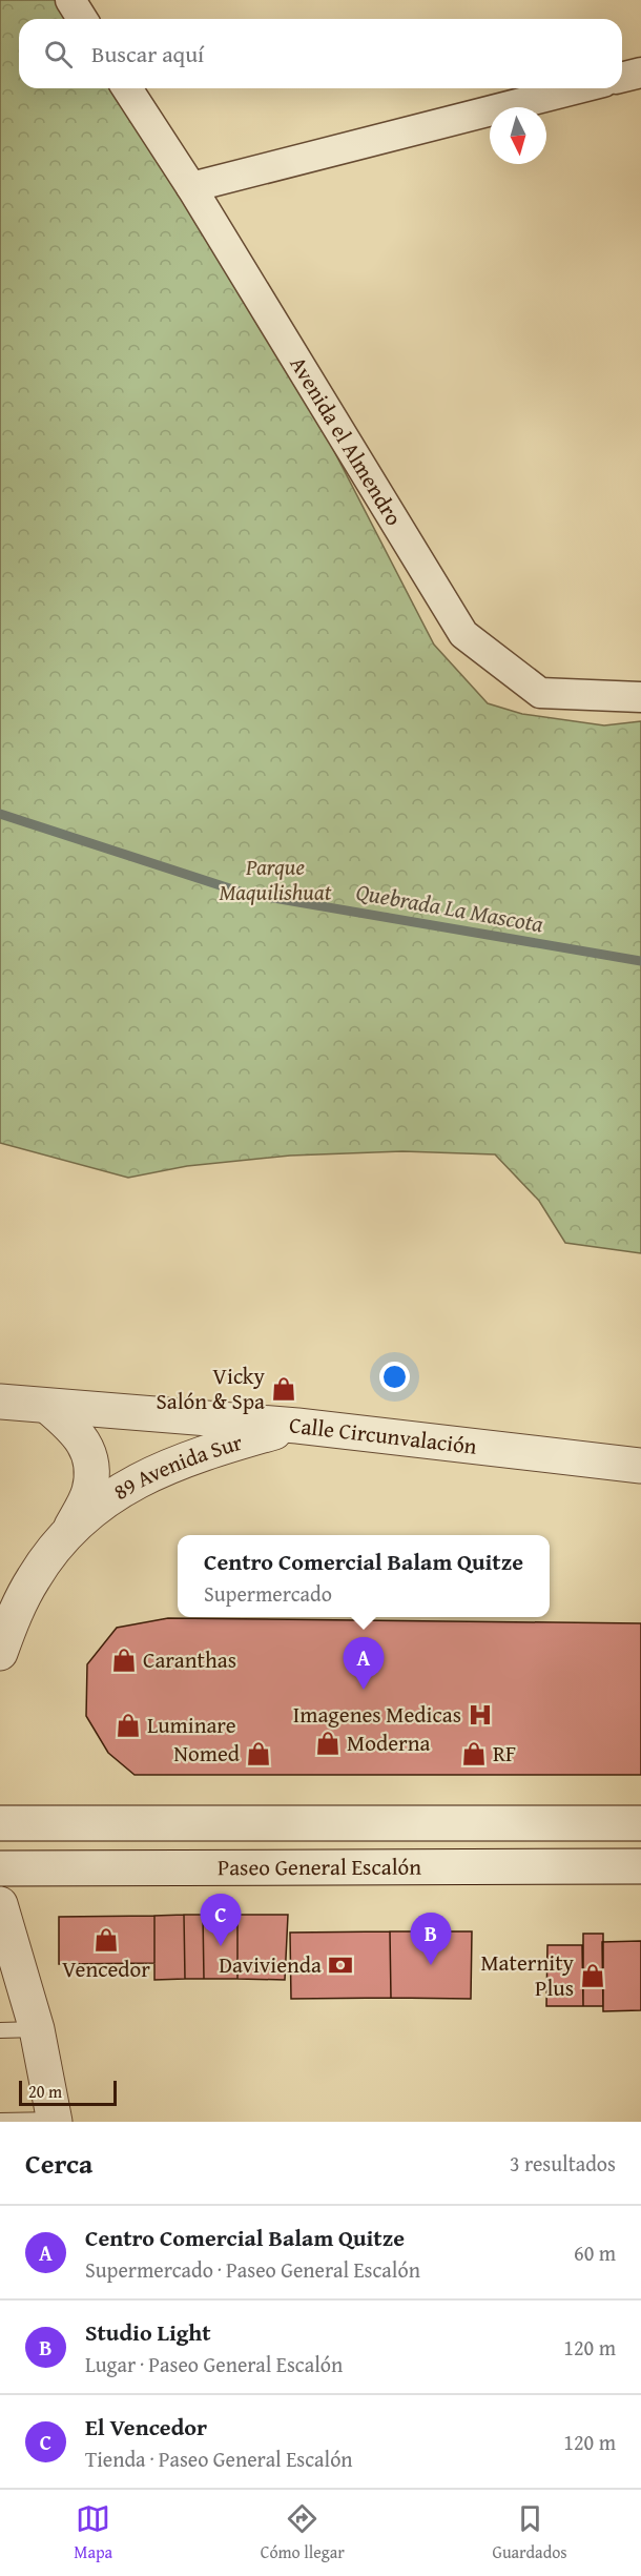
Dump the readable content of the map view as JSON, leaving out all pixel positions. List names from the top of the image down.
{
  "streets": {
    "street": [
      "Avenida el Almendro",
      "Calle Circunvalación",
      "89 Avenida Sur",
      "Paseo General Escalón"
    ]
  },
  "crossings": [
    ["Calle Circunvalación", "89 Avenida Sur"]
  ],
  "water": ["Quebrada La Mascota"],
  "parks": ["Parque Maquilishuat"],
  "places": {
    "shop": [
      "Vicky Salón & Spa",
      "Caranthas",
      "Luminare",
      "Moderna",
      "Nomed",
      "RF",
      "Vencedor",
      "Maternity Plus"
    ],
    "hospital": ["Imagenes Medicas"],
    "bank": ["Davivienda"]
  },
  "scale_bar": "20 m",
  "north": "bottom",
  "page": {
    "search": "Buscar aquí",
    "popup": ["Centro Comercial Balam Quitze", "Supermercado"],
    "pins": ["A", "C", "B"],
    "scale": "20 m",
    "heading": ["Cerca", "3 resultados"],
    "list": [
      {
        "mark": "A",
        "name": "Centro Comercial Balam Quitze",
        "note": "Supermercado · Paseo General Escalón",
        "value": "60 m"
      },
      {
        "mark": "B",
        "name": "Studio Light",
        "note": "Lugar · Paseo General Escalón",
        "value": "120 m"
      },
      {
        "mark": "C",
        "name": "El Vencedor",
        "note": "Tienda · Paseo General Escalón",
        "value": "120 m"
      }
    ],
    "nav": ["Mapa", "Cómo llegar", "Guardados"]
  }
}
